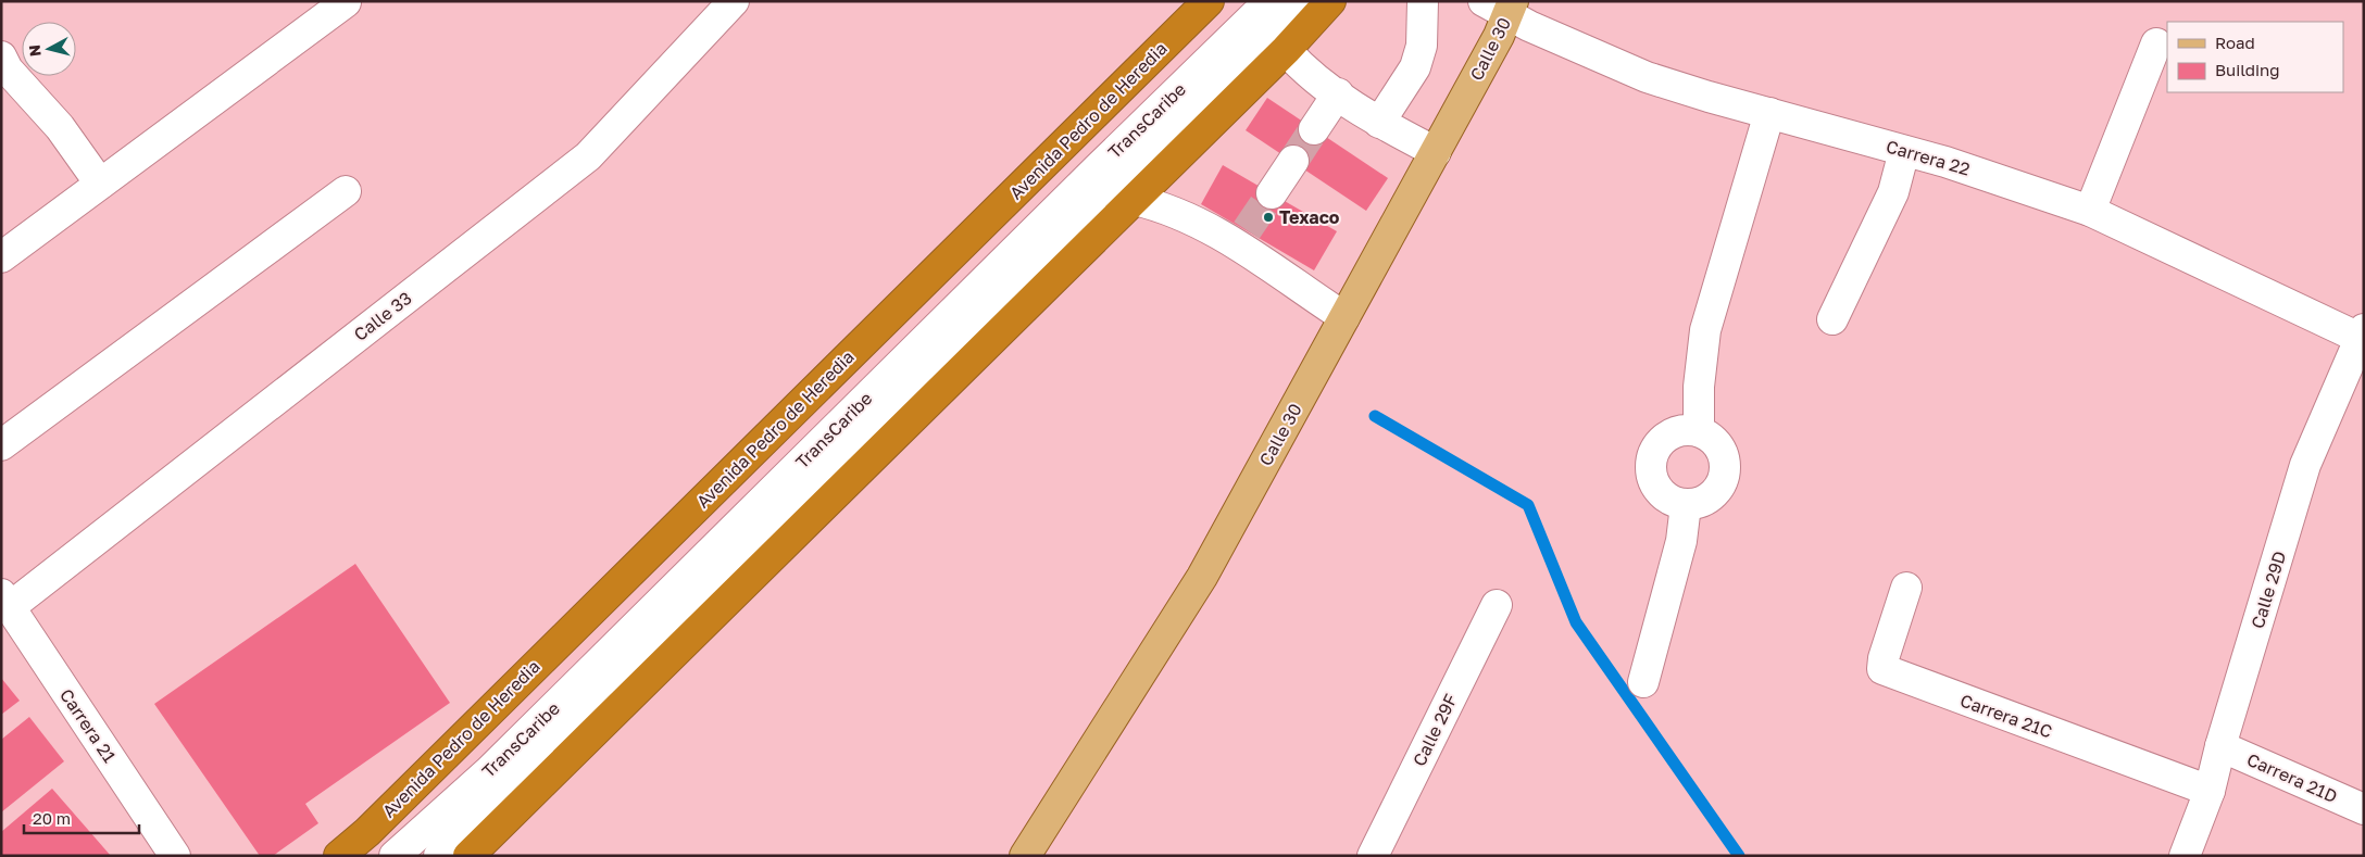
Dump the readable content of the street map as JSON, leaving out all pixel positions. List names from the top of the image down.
{
  "streets": {
    "highway": ["Avenida Pedro de Heredia"],
    "main road": ["Calle 30"],
    "street": [
      "TransCaribe",
      "Carrera 22",
      "Calle 33",
      "Calle 29D",
      "Carrera 21C",
      "Carrera 21",
      "Calle 29F",
      "Carrera 21D"
    ]
  },
  "crossings": [
    ["Calle 30", "Carrera 22"],
    ["Carrera 22", "Calle 29D"],
    ["Calle 33", "Carrera 21"],
    ["Calle 29D", "Carrera 21C"],
    ["Calle 29D", "Carrera 21D"]
  ],
  "places": ["Texaco"],
  "legend": ["Road", "Building"],
  "scale_bar": "20 m",
  "north": "left"
}
